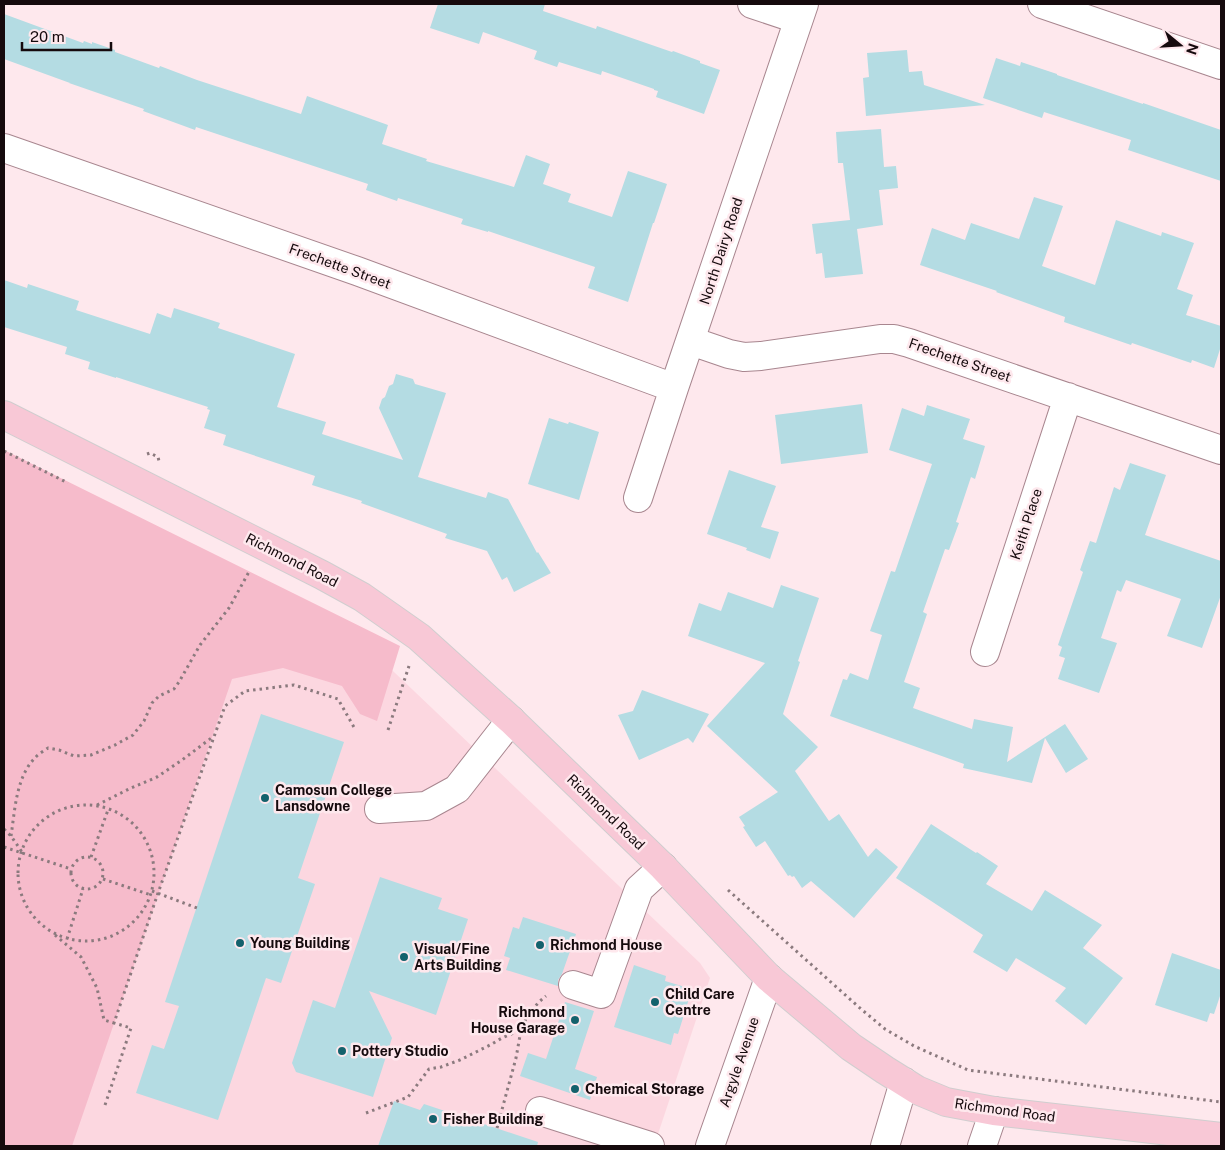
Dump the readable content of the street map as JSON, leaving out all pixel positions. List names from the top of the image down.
{
  "streets": {
    "main road": ["Richmond Road"],
    "street": [
      "North Dairy Road",
      "Frechette Street",
      "Keith Place",
      "Argyle Avenue"
    ]
  },
  "crossings": [
    ["North Dairy Road", "Frechette Street"],
    ["Frechette Street", "Keith Place"],
    ["Richmond Road", "Argyle Avenue"]
  ],
  "places": [
    "Camosun College Lansdowne",
    "Young Building",
    "Richmond House",
    "Visual/Fine Arts Building",
    "Child Care Centre",
    "Richmond House Garage",
    "Pottery Studio",
    "Chemical Storage",
    "Fisher Building"
  ],
  "scale_bar": "20 m",
  "north": "right"
}
